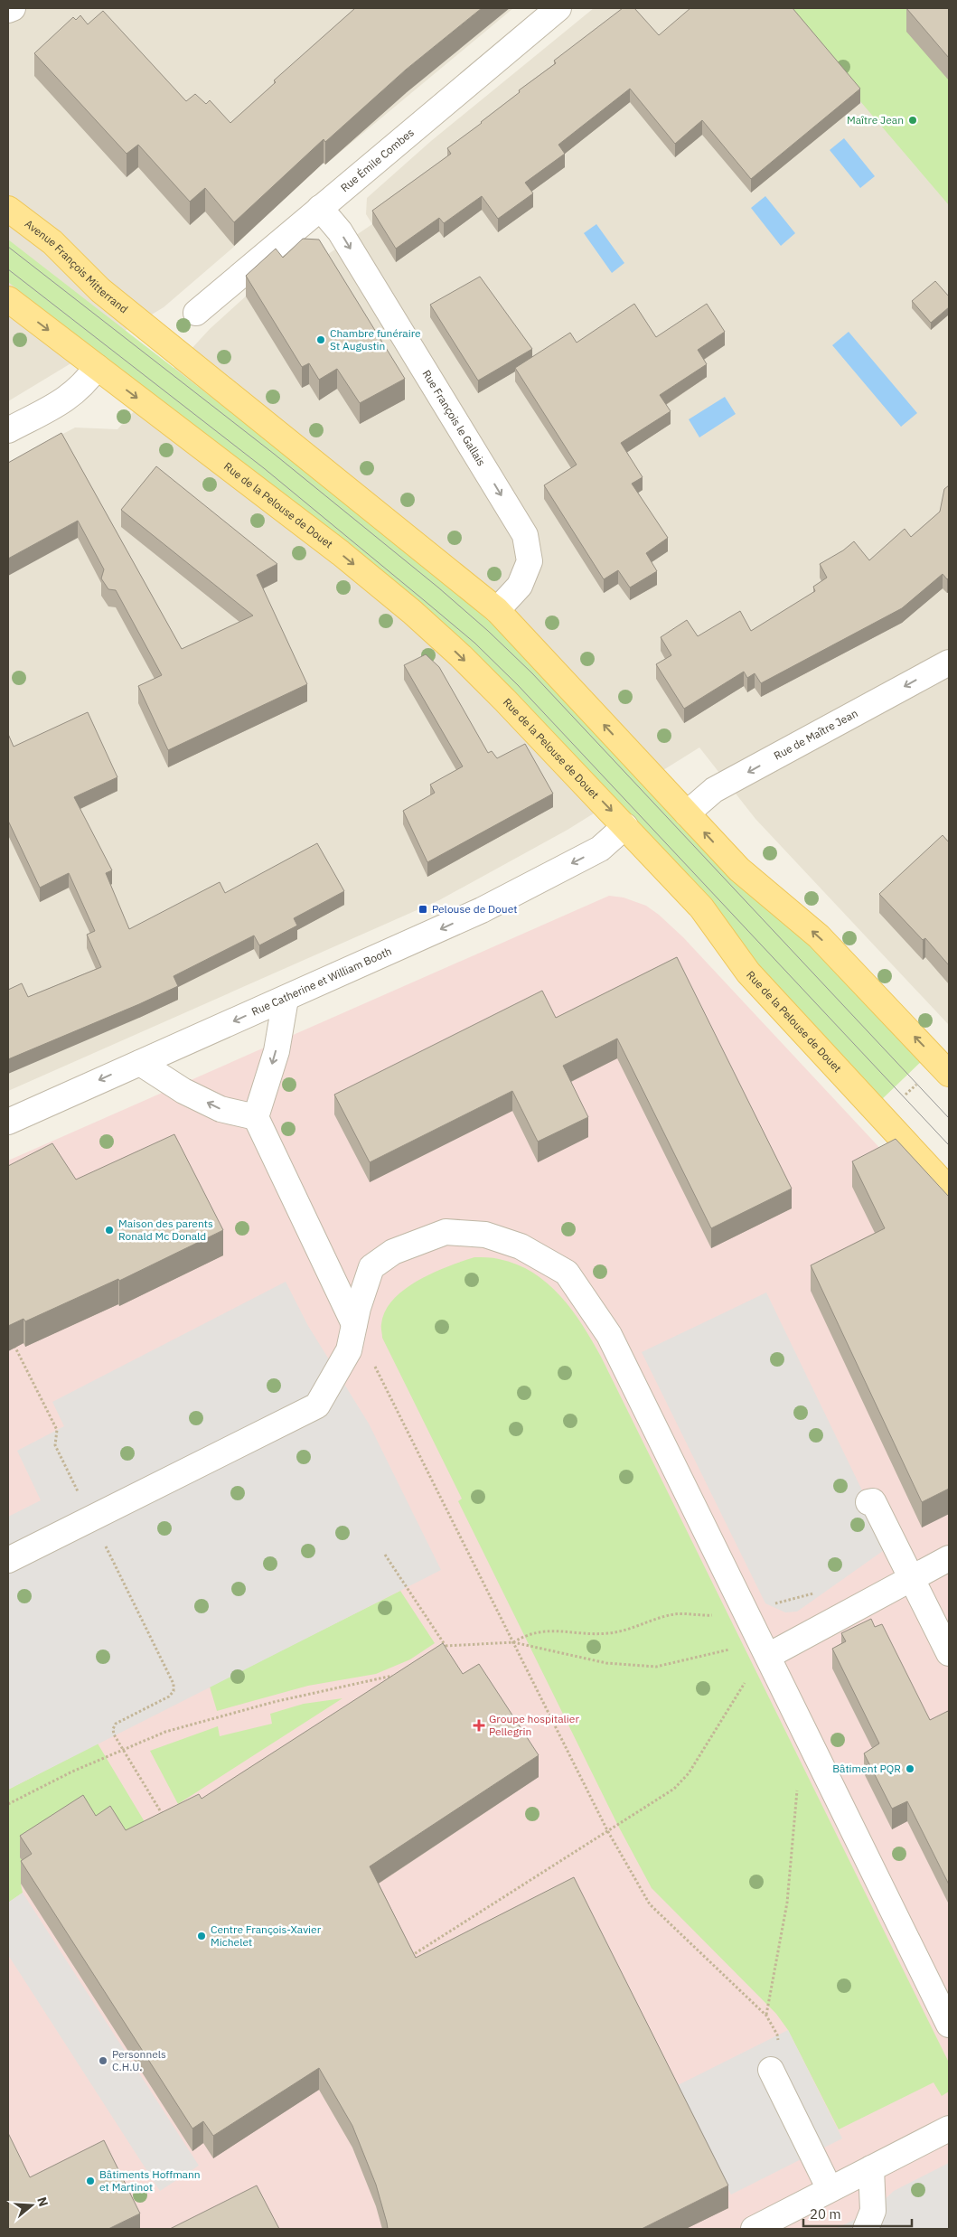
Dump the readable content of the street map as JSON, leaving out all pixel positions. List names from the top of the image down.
{
  "streets": {
    "main road": ["Avenue François Mitterrand", "Rue de la Pelouse de Douet"],
    "street": [
      "Rue Émile Combes",
      "Rue François le Gallais",
      "Rue de Maître Jean",
      "Rue Catherine et William Booth"
    ]
  },
  "crossings": [
    ["Rue Émile Combes", "Rue François le Gallais"],
    ["Avenue François Mitterrand", "Rue François le Gallais"],
    ["Rue de la Pelouse de Douet", "Rue Catherine et William Booth"]
  ],
  "one_way": ["Rue François le Gallais", "Rue de Maître Jean", "Rue Catherine et William Booth"],
  "places": {
    "other": [
      "Maître Jean",
      "Chambre funéraire St Augustin",
      "Maison des parents Ronald Mc Donald",
      "Bâtiment PQR",
      "Centre François-Xavier Michelet",
      "Personnels C.H.U.",
      "Bâtiments Hoffmann et Martinot"
    ],
    "transit": ["Pelouse de Douet"],
    "health": ["Groupe hospitalier Pellegrin"]
  },
  "scale_bar": "20 m",
  "north": "right"
}
